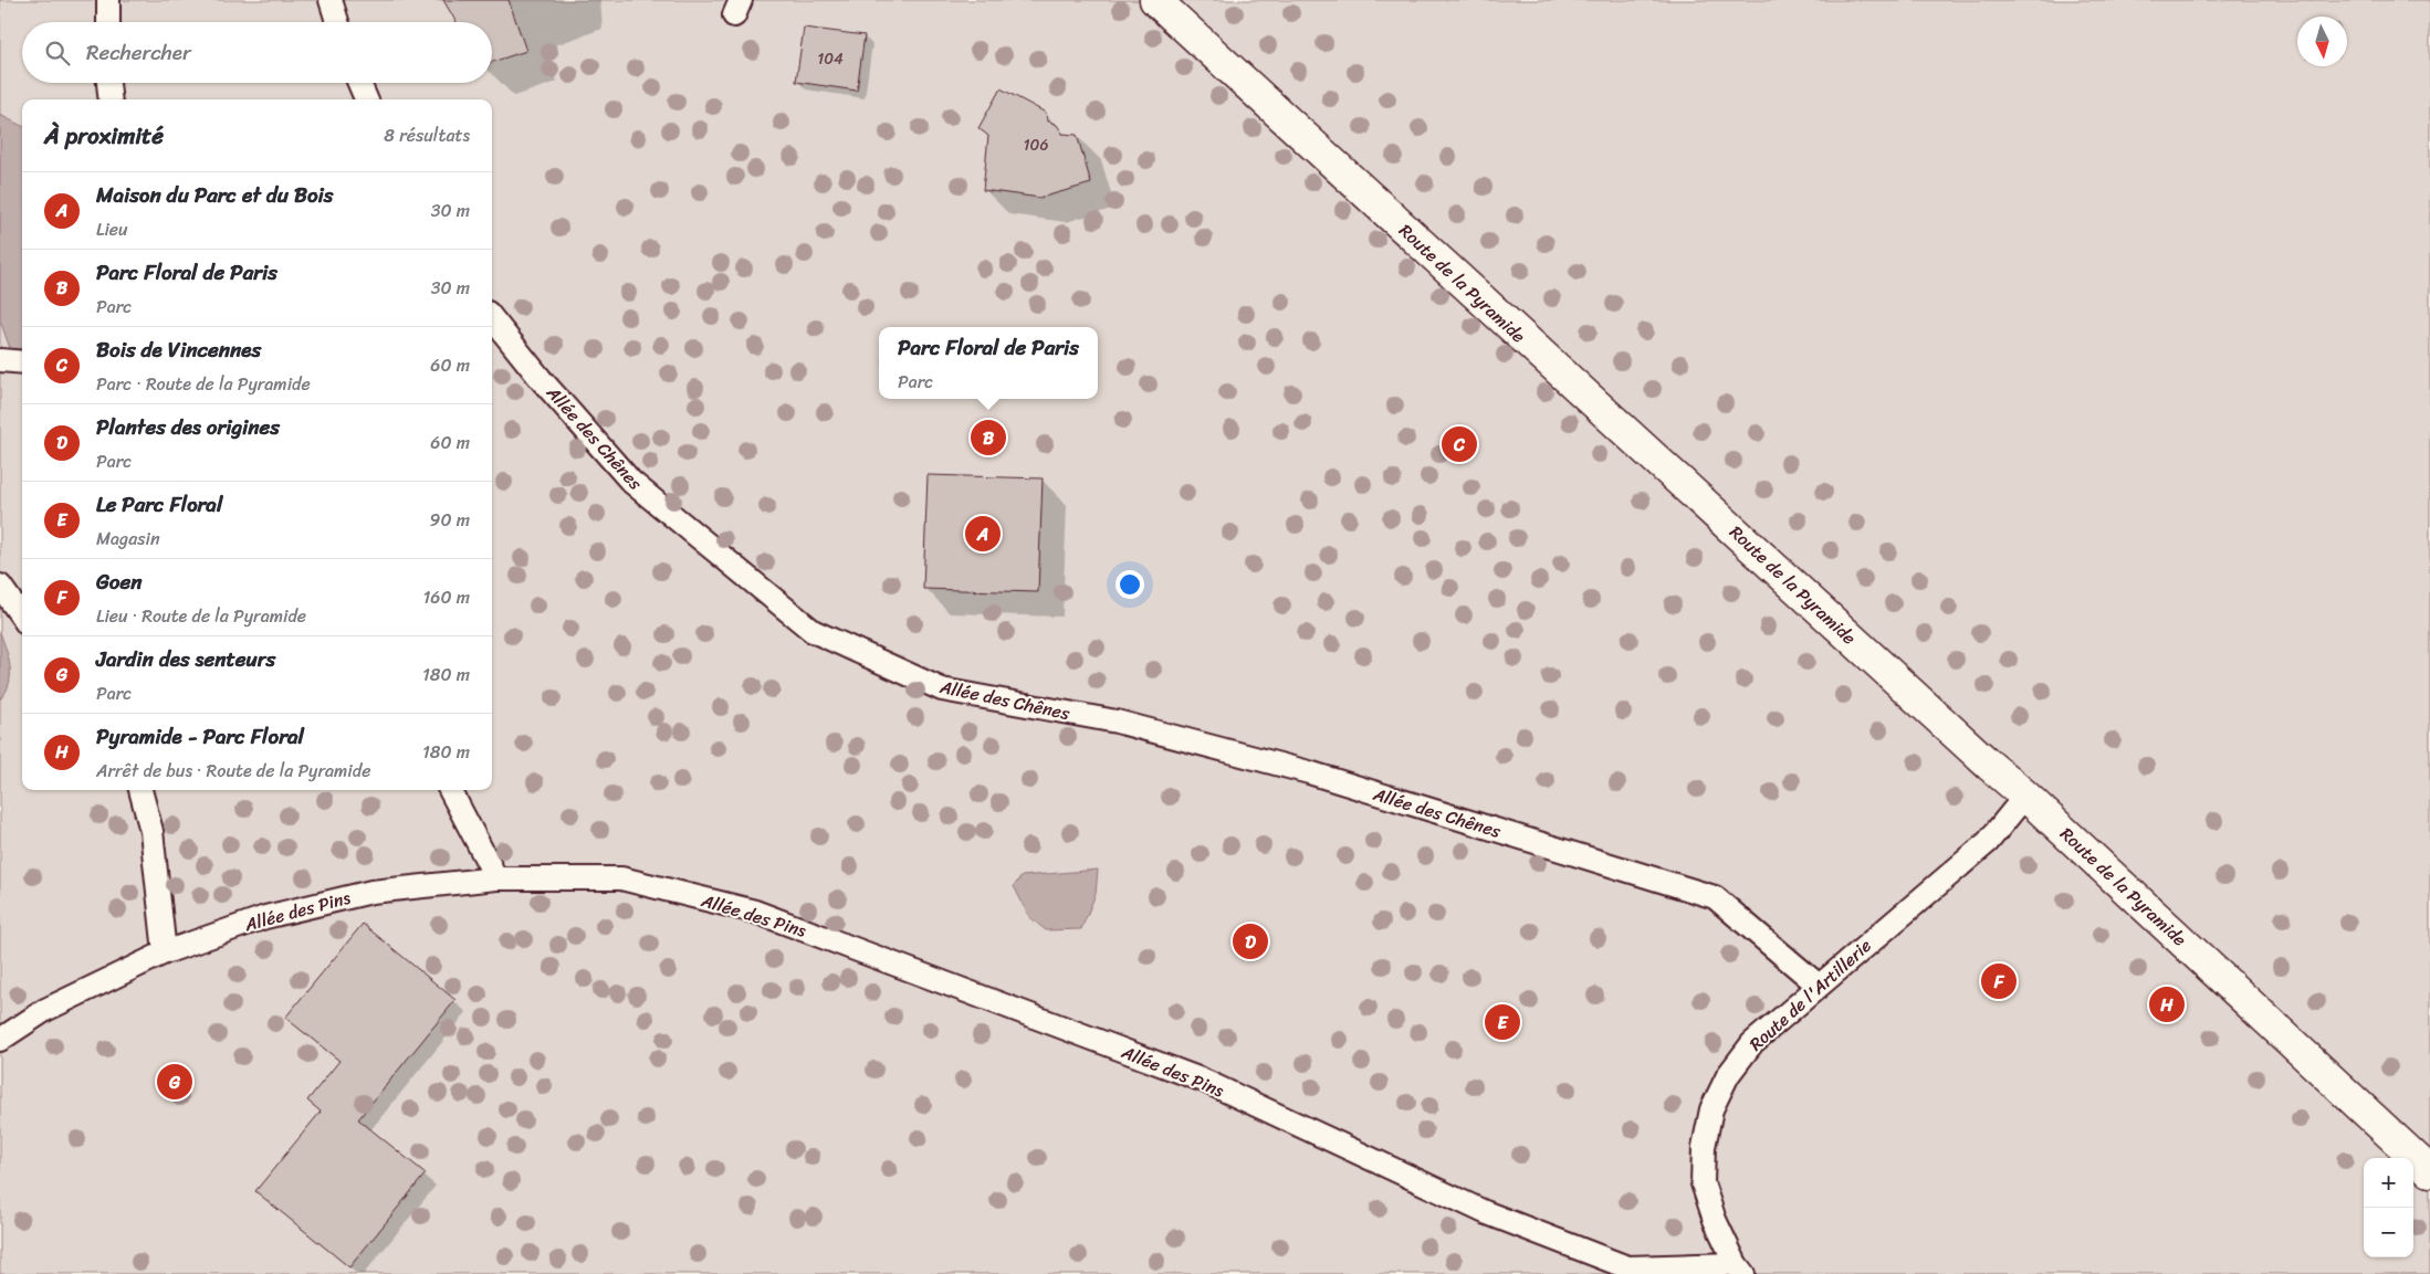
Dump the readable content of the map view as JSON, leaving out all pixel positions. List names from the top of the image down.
{
  "streets": {
    "street": ["Route de la Pyramide"],
    "lane": ["Allée des Chênes", "Allée des Pins", "Route de l'Artillerie"]
  },
  "crossings": [
    ["Route de la Pyramide", "Route de l'Artillerie"],
    ["Allée des Chênes", "Route de l'Artillerie"],
    ["Allée des Pins", "Route de l'Artillerie"]
  ],
  "house_numbers": ["104", "106"],
  "north": "bottom",
  "page": {
    "search": "Rechercher",
    "heading": ["À proximité", "8 résultats"],
    "list": [
      {
        "mark": "A",
        "name": "Maison du Parc et du Bois",
        "note": "Lieu",
        "value": "30 m"
      },
      {
        "mark": "B",
        "name": "Parc Floral de Paris",
        "note": "Parc",
        "value": "30 m"
      },
      {
        "mark": "C",
        "name": "Bois de Vincennes",
        "note": "Parc · Route de la Pyramide",
        "value": "60 m"
      },
      {
        "mark": "D",
        "name": "Plantes des origines",
        "note": "Parc",
        "value": "60 m"
      },
      {
        "mark": "E",
        "name": "Le Parc Floral",
        "note": "Magasin",
        "value": "90 m"
      },
      {
        "mark": "F",
        "name": "Goen",
        "note": "Lieu · Route de la Pyramide",
        "value": "160 m"
      },
      {
        "mark": "G",
        "name": "Jardin des senteurs",
        "note": "Parc",
        "value": "180 m"
      },
      {
        "mark": "H",
        "name": "Pyramide - Parc Floral",
        "note": "Arrêt de bus · Route de la Pyramide",
        "value": "180 m"
      }
    ],
    "popup": ["Parc Floral de Paris", "Parc"],
    "pins": [
      "B",
      "C",
      "A",
      "D",
      "F",
      "H",
      "E",
      "G"
    ],
    "map_buttons": ["+", "−"]
  }
}
